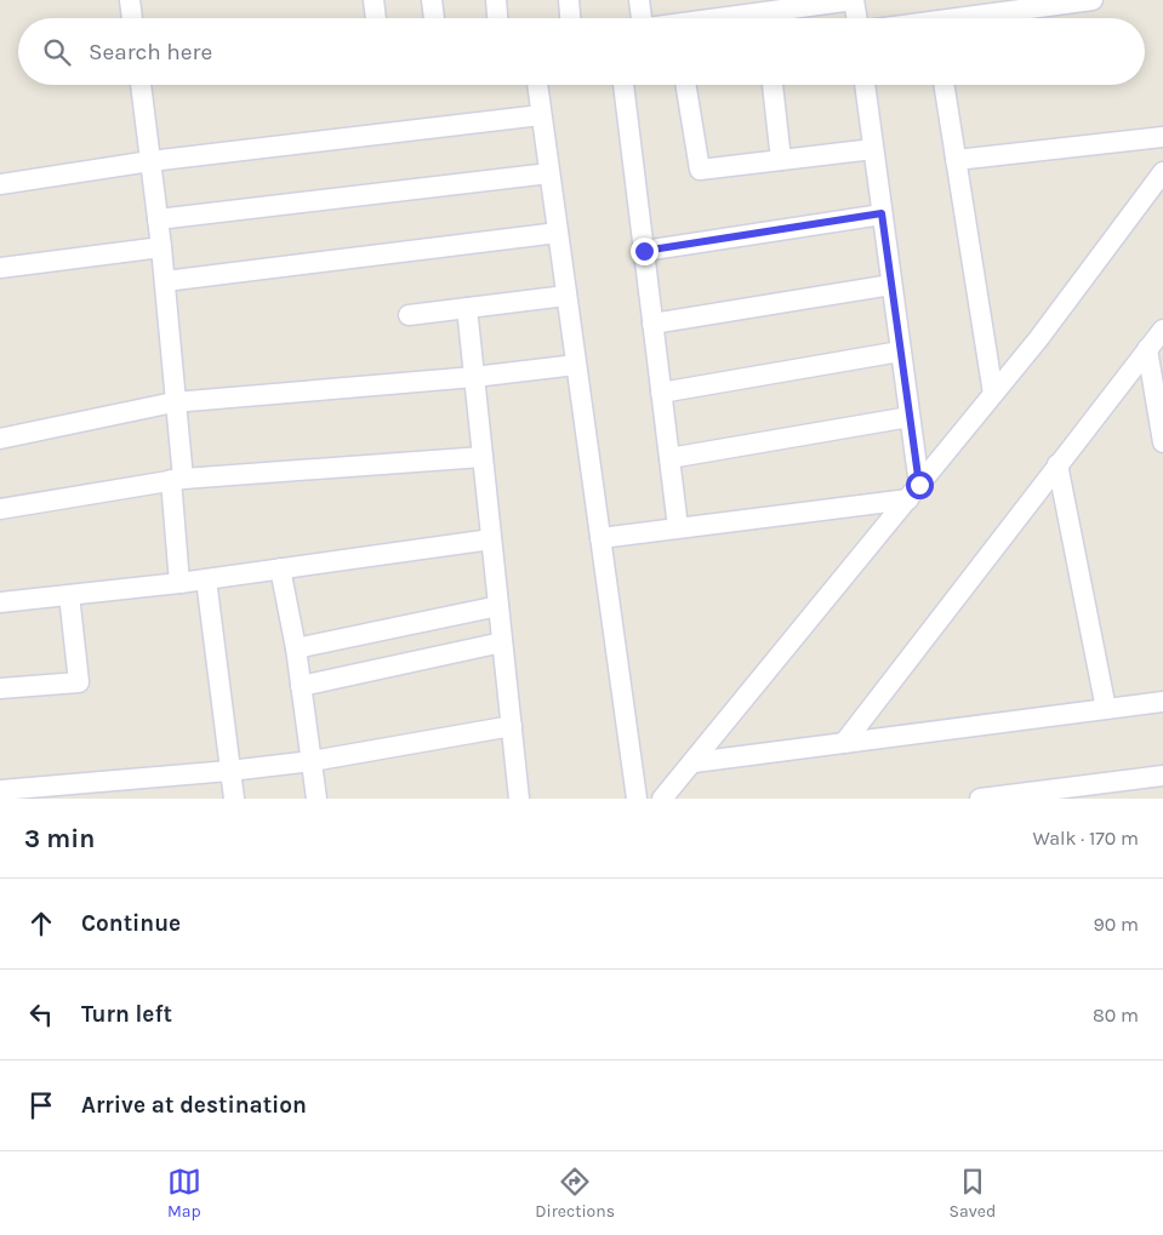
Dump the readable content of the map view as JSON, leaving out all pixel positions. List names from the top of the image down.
{
  "page": {
    "search": "Search here",
    "heading": ["3 min", "Walk · 170 m"],
    "list": [
      ["Continue", "90 m"],
      ["Turn left", "80 m"],
      "Arrive at destination"
    ],
    "nav": ["Map", "Directions", "Saved"]
  }
}
